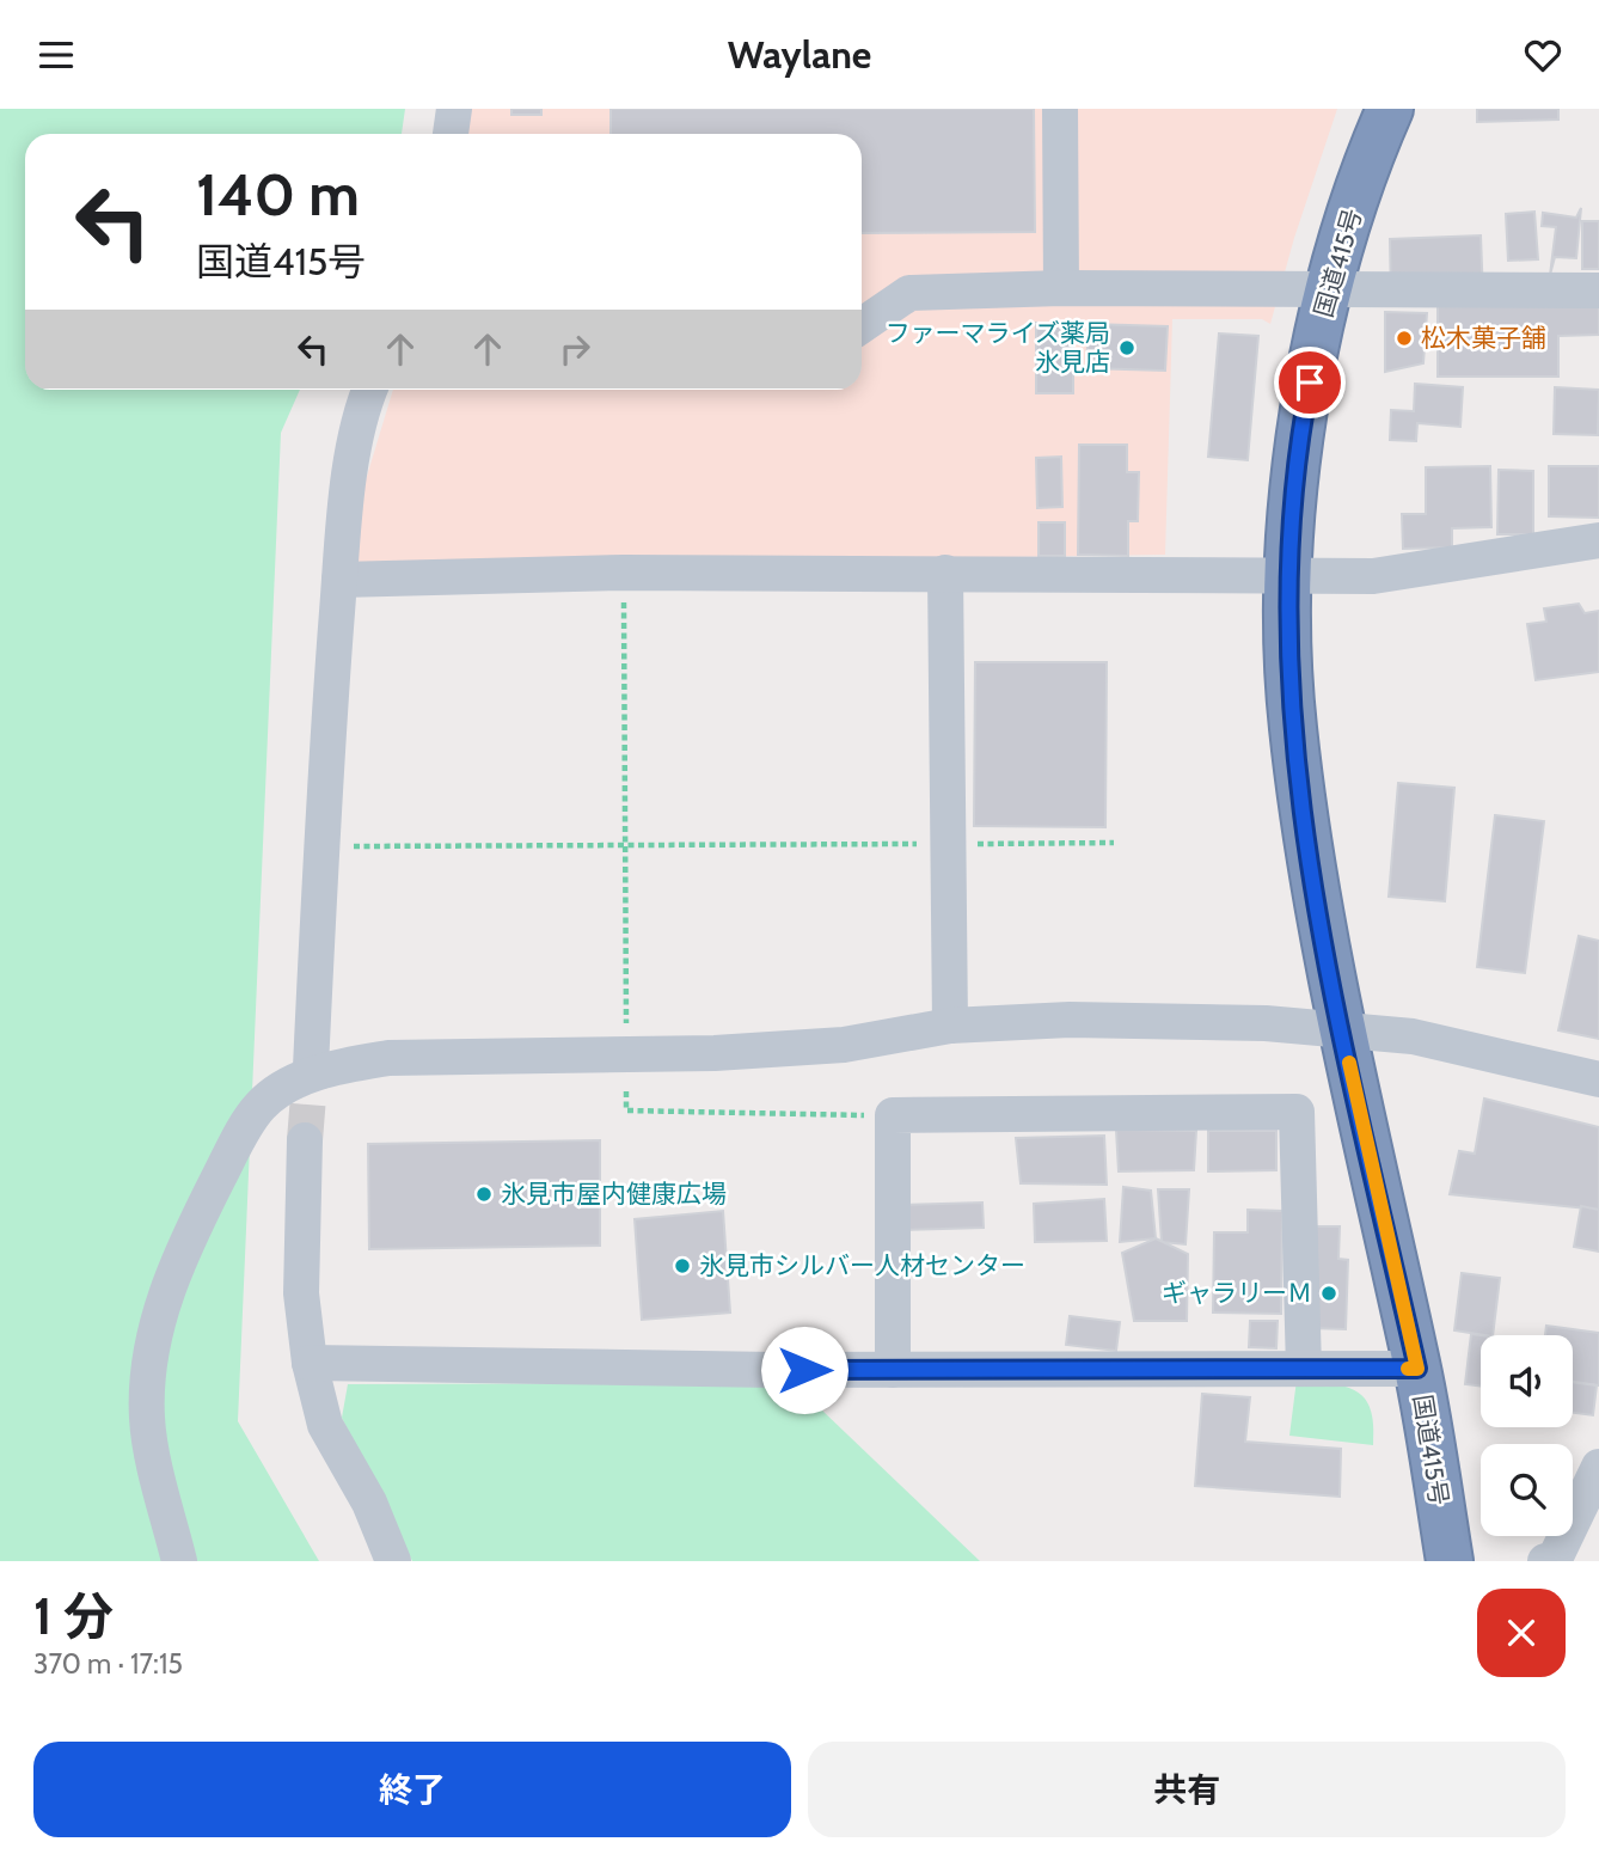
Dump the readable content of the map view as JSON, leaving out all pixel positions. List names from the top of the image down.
{
  "streets": {
    "highway": ["国道415号"]
  },
  "places": [
    "松木菓子舗",
    "ファーマライズ薬局 氷見店",
    "氷見市屋内健康広場",
    "氷見市シルバー人材センター",
    "ギャラリーＭ"
  ],
  "page": {
    "header": "Waylane",
    "turn": ["140 m", "国道415号"],
    "heading": ["1 分", "370 m · 17:15"],
    "buttons": ["終了", "共有"]
  }
}
